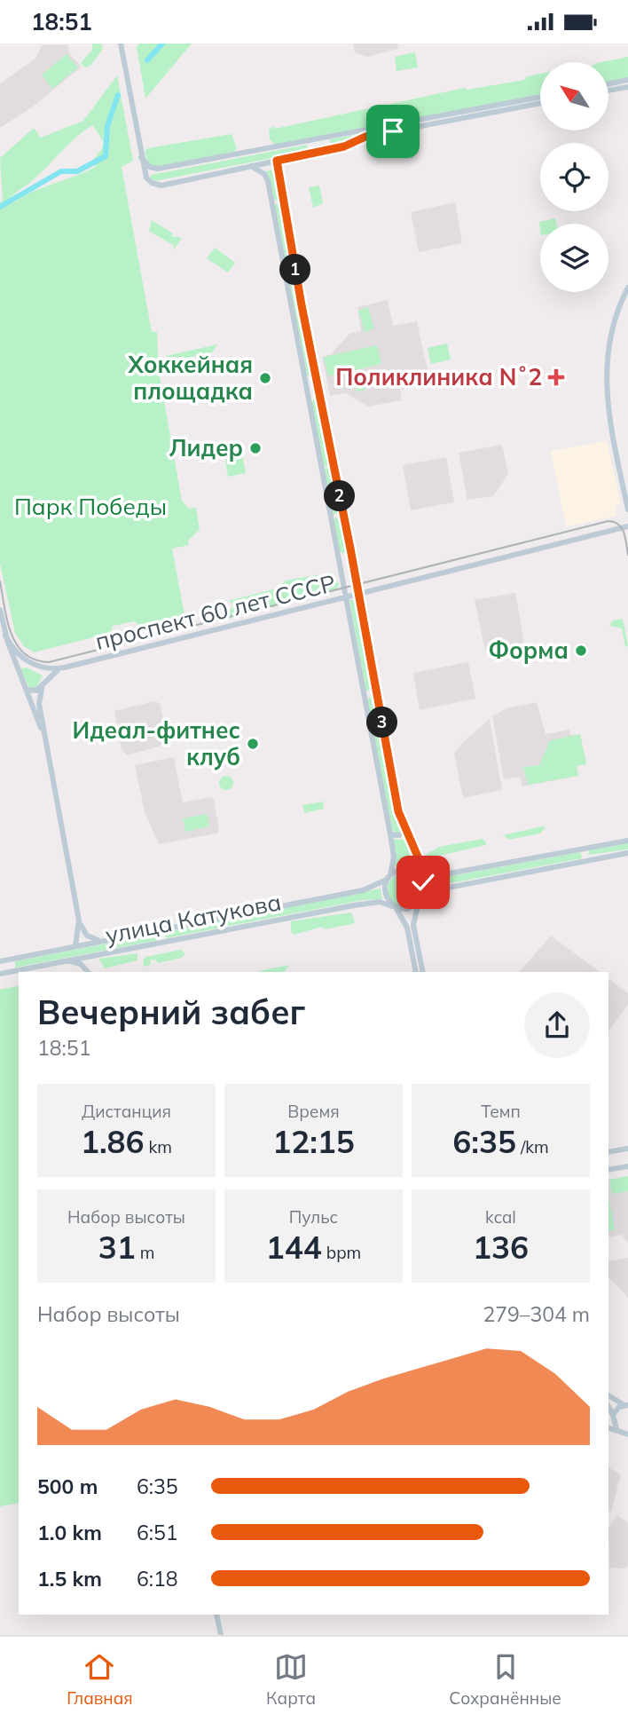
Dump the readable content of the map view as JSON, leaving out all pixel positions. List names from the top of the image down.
{
  "streets": {
    "main road": ["проспект 60 лет СССР", "улица Катукова"]
  },
  "parks": ["Парк Победы"],
  "places": {
    "health": ["Поликлиника N˚2"],
    "other": [
      "Хоккейная площадка",
      "Лидер",
      "Форма",
      "Идеал-фитнес клуб"
    ]
  },
  "north": "top left",
  "page": {
    "status": "18:51",
    "pins": ["1", "2", "3"],
    "heading": ["Вечерний забег", "18:51"],
    "stats": [
      ["Дистанция", "1.86 km"],
      ["Время", "12:15"],
      ["Темп", "6:35 /km"],
      ["Набор высоты", "31 m"],
      ["Пульс", "144 bpm"],
      ["kcal", "136"]
    ],
    "chart": ["Набор высоты", "279–304 m"],
    "list": [
      {
        "name": "500 m",
        "note": "6:35"
      },
      {
        "name": "1.0 km",
        "note": "6:51"
      },
      {
        "name": "1.5 km",
        "note": "6:18"
      }
    ],
    "tabs": ["Главная", "Карта", "Сохранённые"]
  }
}
